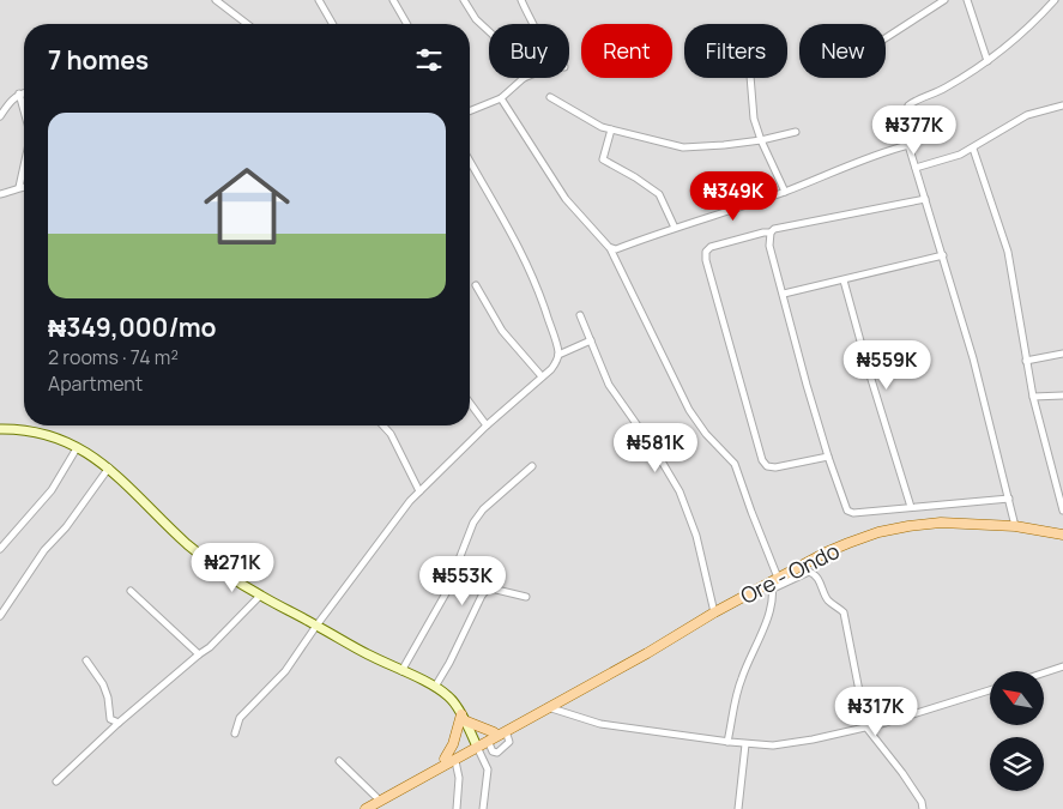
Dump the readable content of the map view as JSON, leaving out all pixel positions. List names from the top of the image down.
{
  "streets": {
    "main road": ["Ore - Ondo"]
  },
  "north": "top left",
  "page": {
    "chip": [
      "Buy",
      "Rent",
      "Filters",
      "New"
    ],
    "heading": "7 homes",
    "list": [
      {
        "name": "₦349,000/mo",
        "note": "2 rooms · 74 m² · Apartment"
      }
    ],
    "price": [
      "₦377K",
      "₦349K",
      "₦559K",
      "₦581K",
      "₦271K",
      "₦553K",
      "₦317K"
    ]
  }
}
